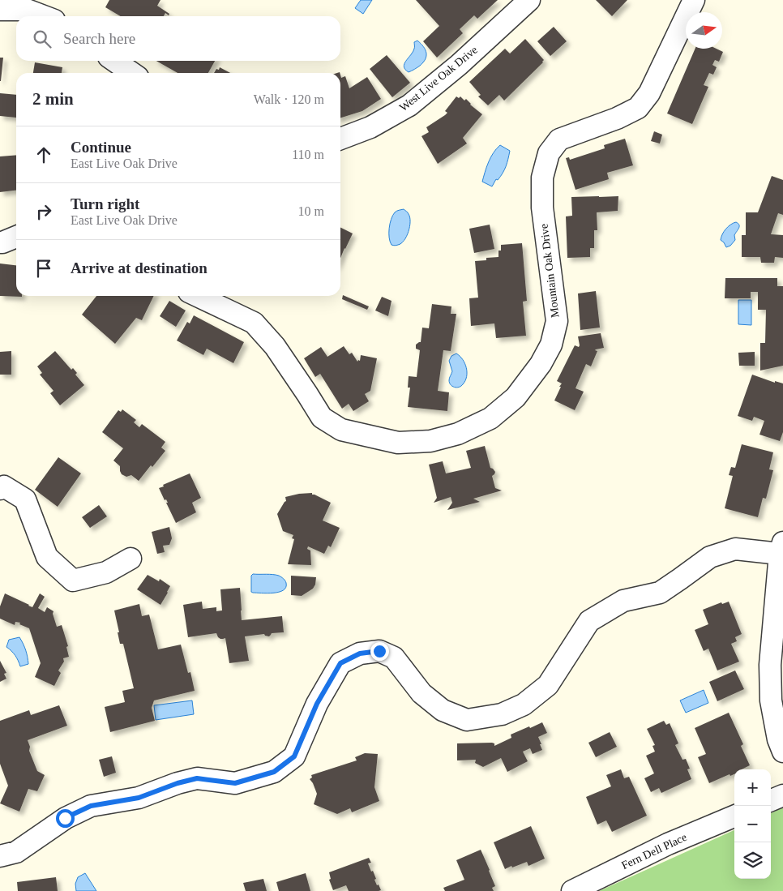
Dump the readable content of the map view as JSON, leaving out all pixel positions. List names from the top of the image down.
{
  "streets": {
    "street": ["West Live Oak Drive", "Mountain Oak Drive", "Fern Dell Place"]
  },
  "north": "right",
  "page": {
    "search": "Search here",
    "heading": ["2 min", "Walk · 120 m"],
    "list": [
      ["Continue", "East Live Oak Drive", "110 m"],
      ["Turn right", "East Live Oak Drive", "10 m"],
      "Arrive at destination"
    ],
    "map_buttons": ["+", "−"]
  }
}
